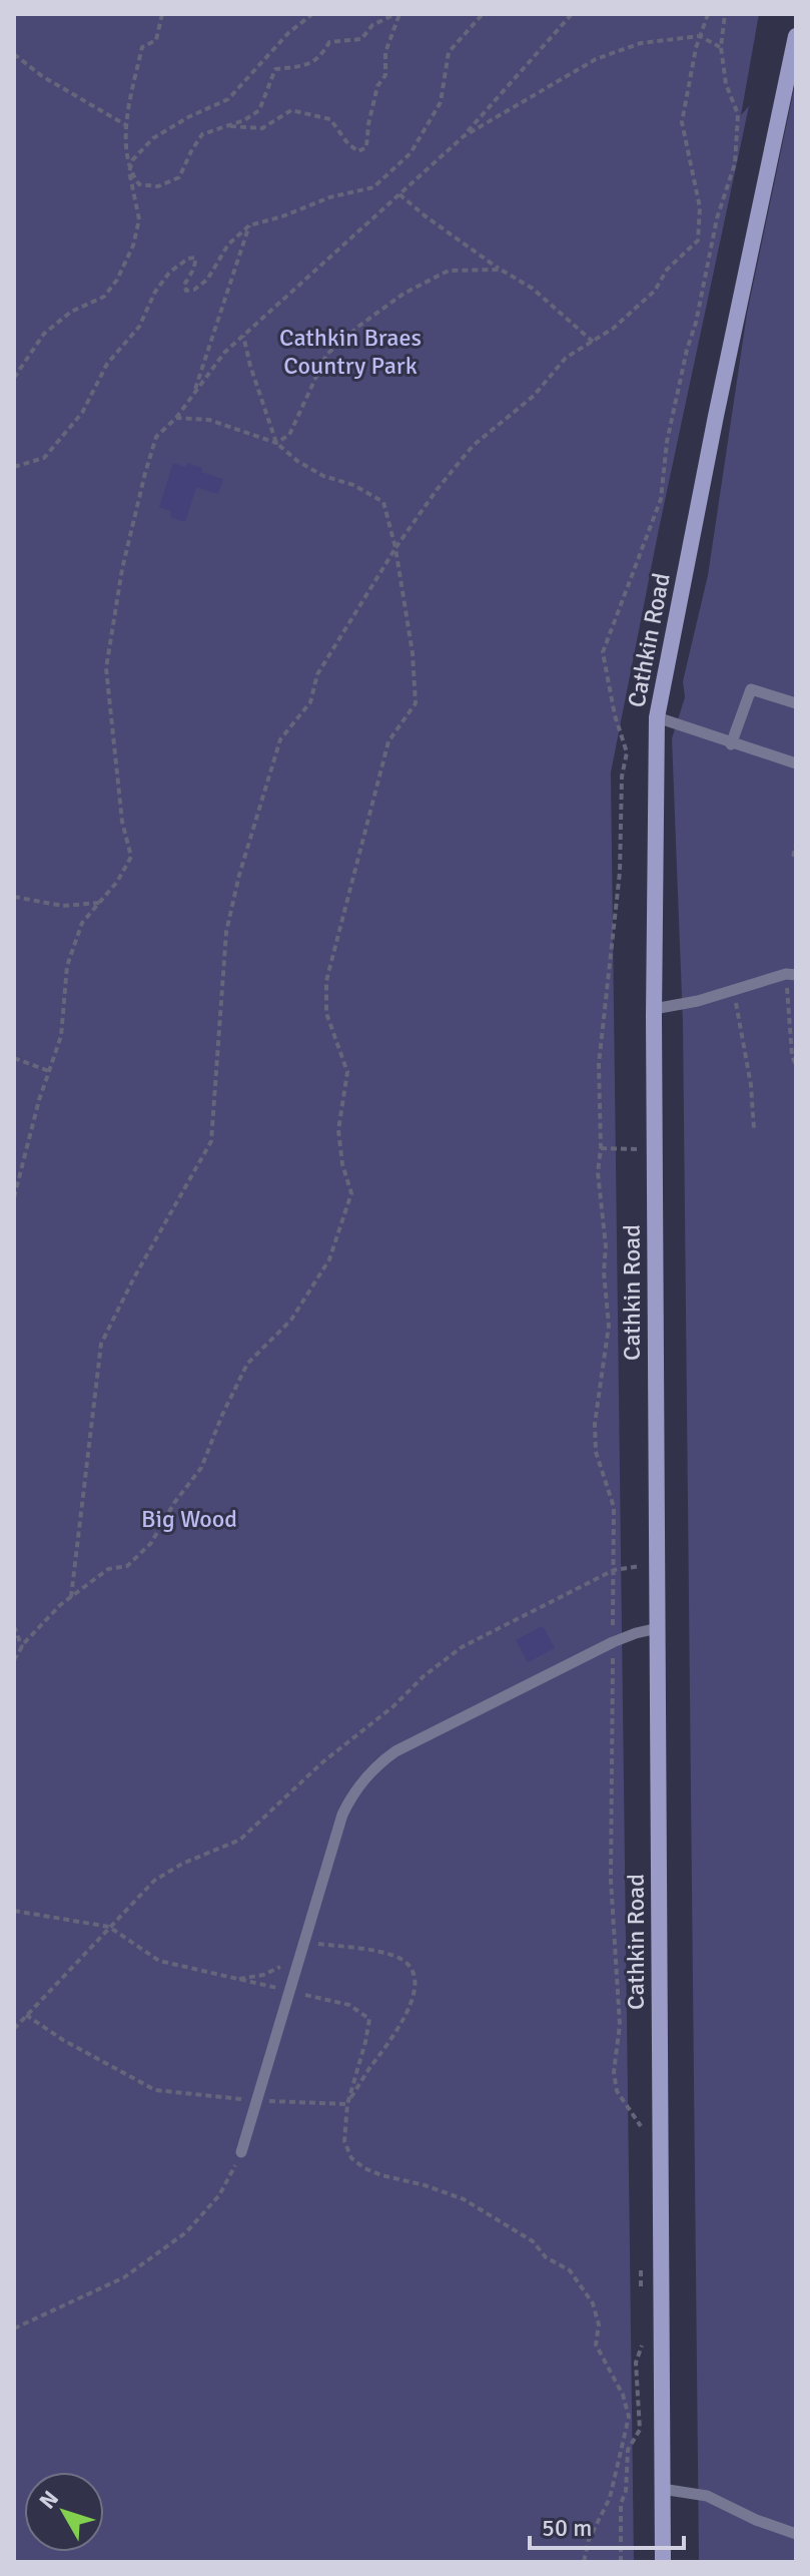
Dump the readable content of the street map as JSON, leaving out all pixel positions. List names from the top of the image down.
{
  "streets": {
    "main road": ["Cathkin Road"]
  },
  "parks": ["Cathkin Braes Country Park", "Big Wood"],
  "scale_bar": "50 m",
  "north": "top left"
}
